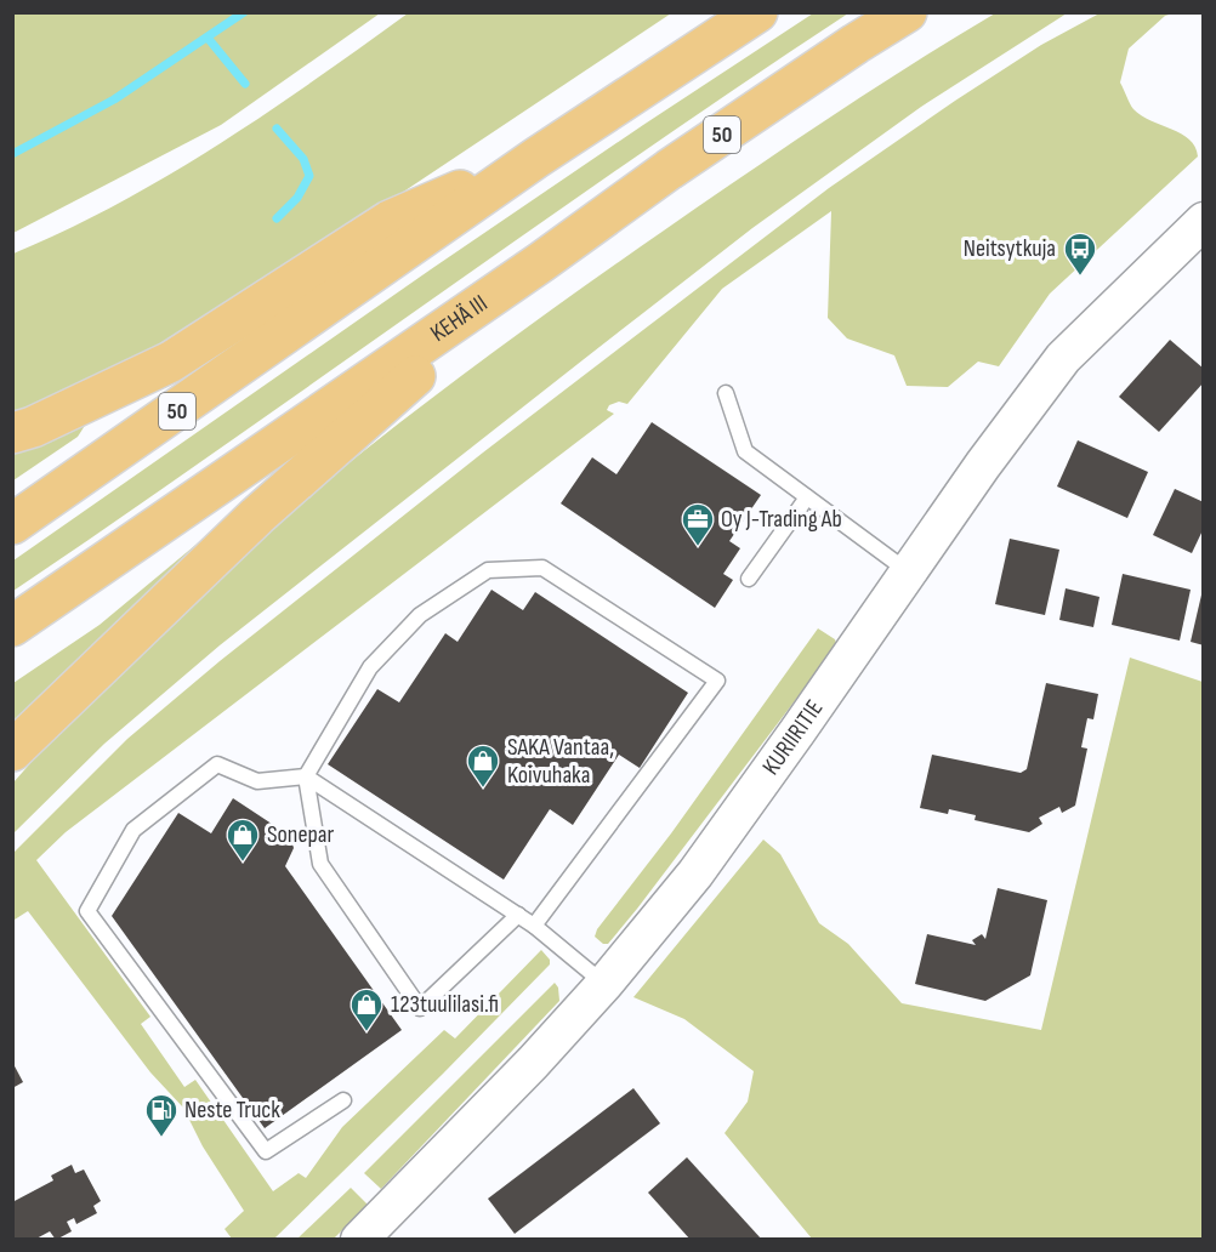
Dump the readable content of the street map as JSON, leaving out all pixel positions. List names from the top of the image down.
{
  "streets": {
    "highway": ["50", "KEHÄ III"],
    "street": ["KURIIRITIE"]
  },
  "places": {
    "bus stop": ["Neitsytkuja"],
    "office": ["Oy J-Trading Ab"],
    "shop": ["SAKA Vantaa, Koivuhaka", "Sonepar", "123tuulilasi.fi"],
    "fuel station": ["Neste Truck"]
  }
}
